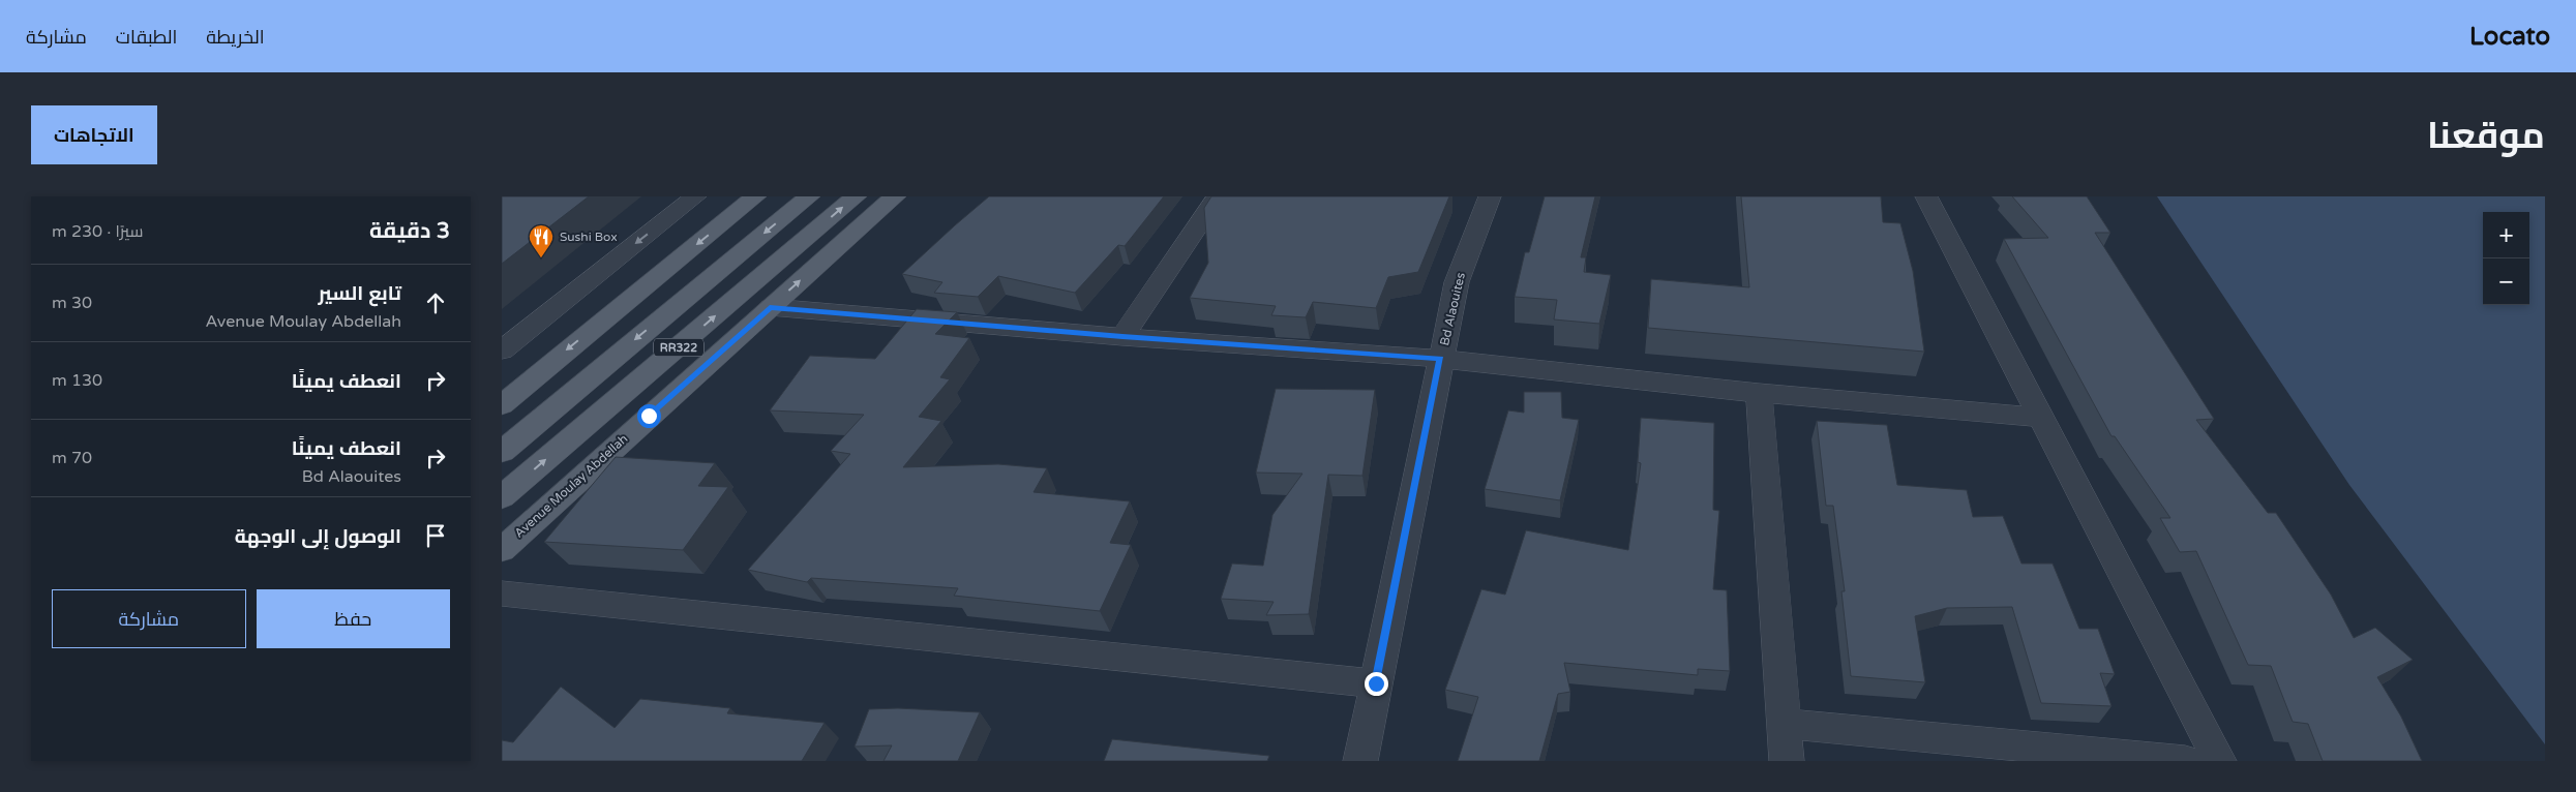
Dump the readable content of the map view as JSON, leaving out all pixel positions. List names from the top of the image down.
{
  "streets": {
    "main road": ["RR322", "Avenue Moulay Abdellah"],
    "street": ["Bd Alaouites"]
  },
  "places": {
    "restaurant": ["Sushi Box"]
  },
  "page": {
    "header": "Locato",
    "nav": ["الخريطة", "الطبقات", "مشاركة"],
    "title": "موقعنا",
    "buttons": [
      "الاتجاهات",
      ["حفظ", "مشاركة"]
    ],
    "heading": ["3 دقيقة", "سيرًا · 230 m"],
    "map_buttons": ["+", "−"],
    "list": [
      ["تابع السير", "Avenue Moulay Abdellah", "30 m"],
      ["انعطف يمينًا", "130 m"],
      ["انعطف يمينًا", "Bd Alaouites", "70 m"],
      "الوصول إلى الوجهة"
    ]
  }
}
